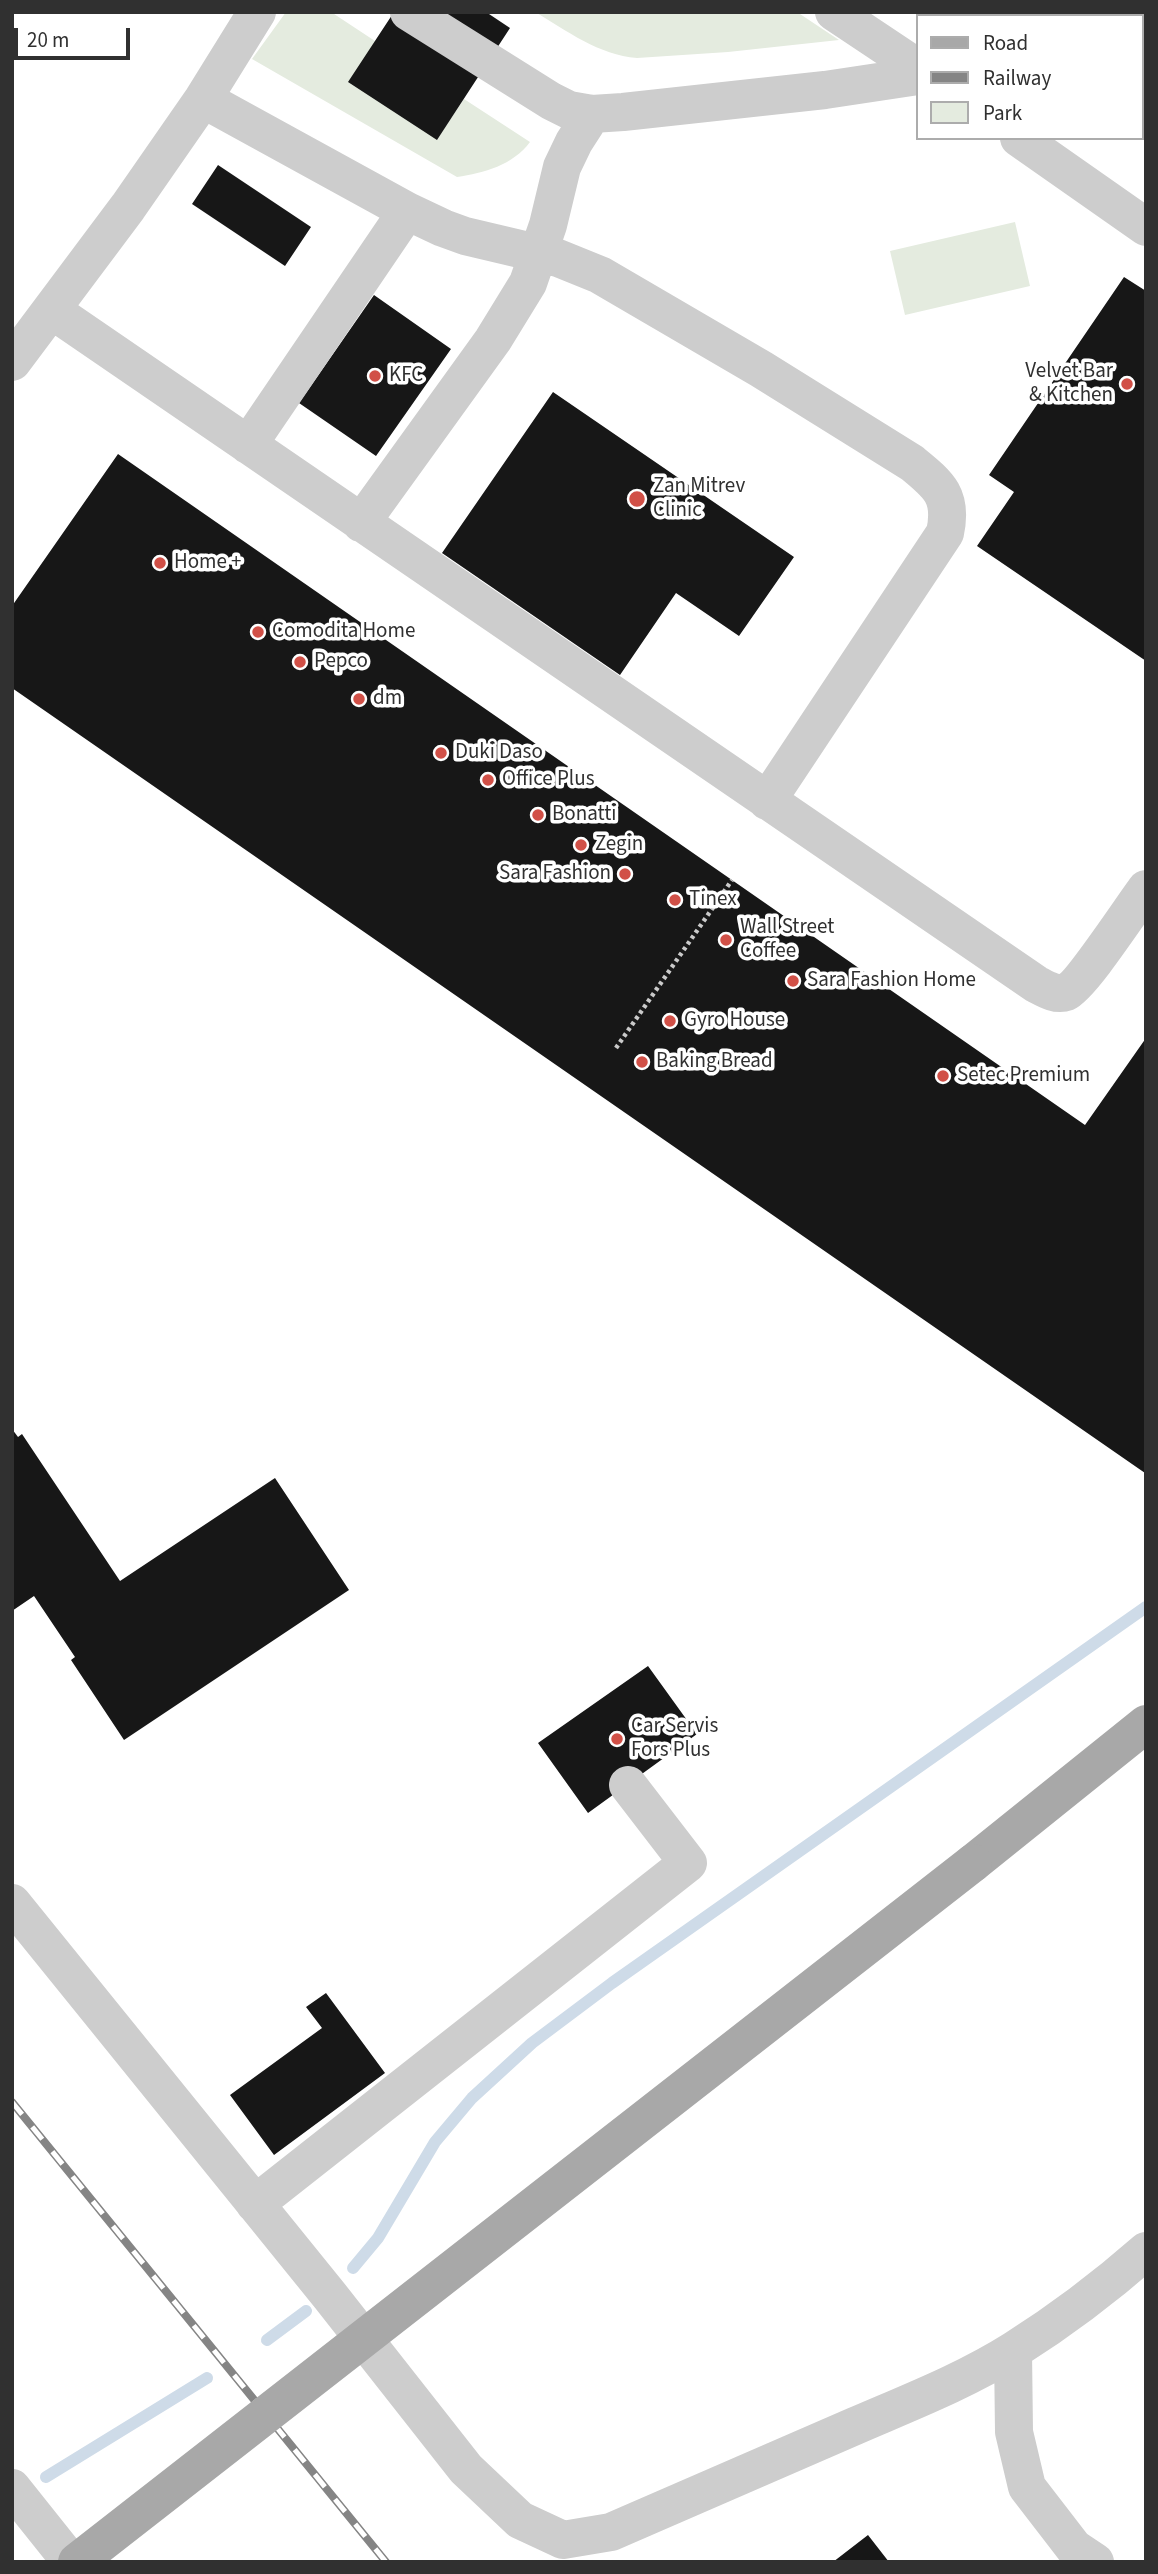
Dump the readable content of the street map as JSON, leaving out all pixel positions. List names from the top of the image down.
{
  "places": [
    "KFC",
    "Velvet Bar & Kitchen",
    "Zan Mitrev Clinic",
    "Home +",
    "Comodita Home",
    "Pepco",
    "dm",
    "Duki Daso",
    "Office Plus",
    "Bonatti",
    "Zegin",
    "Sara Fashion",
    "Tinex",
    "Wall Street Coffee",
    "Sara Fashion Home",
    "Gyro House",
    "Baking Bread",
    "Setec Premium",
    "Car Servis Fors Plus"
  ],
  "legend": ["Road", "Railway", "Park"],
  "scale_bar": "20 m"
}
